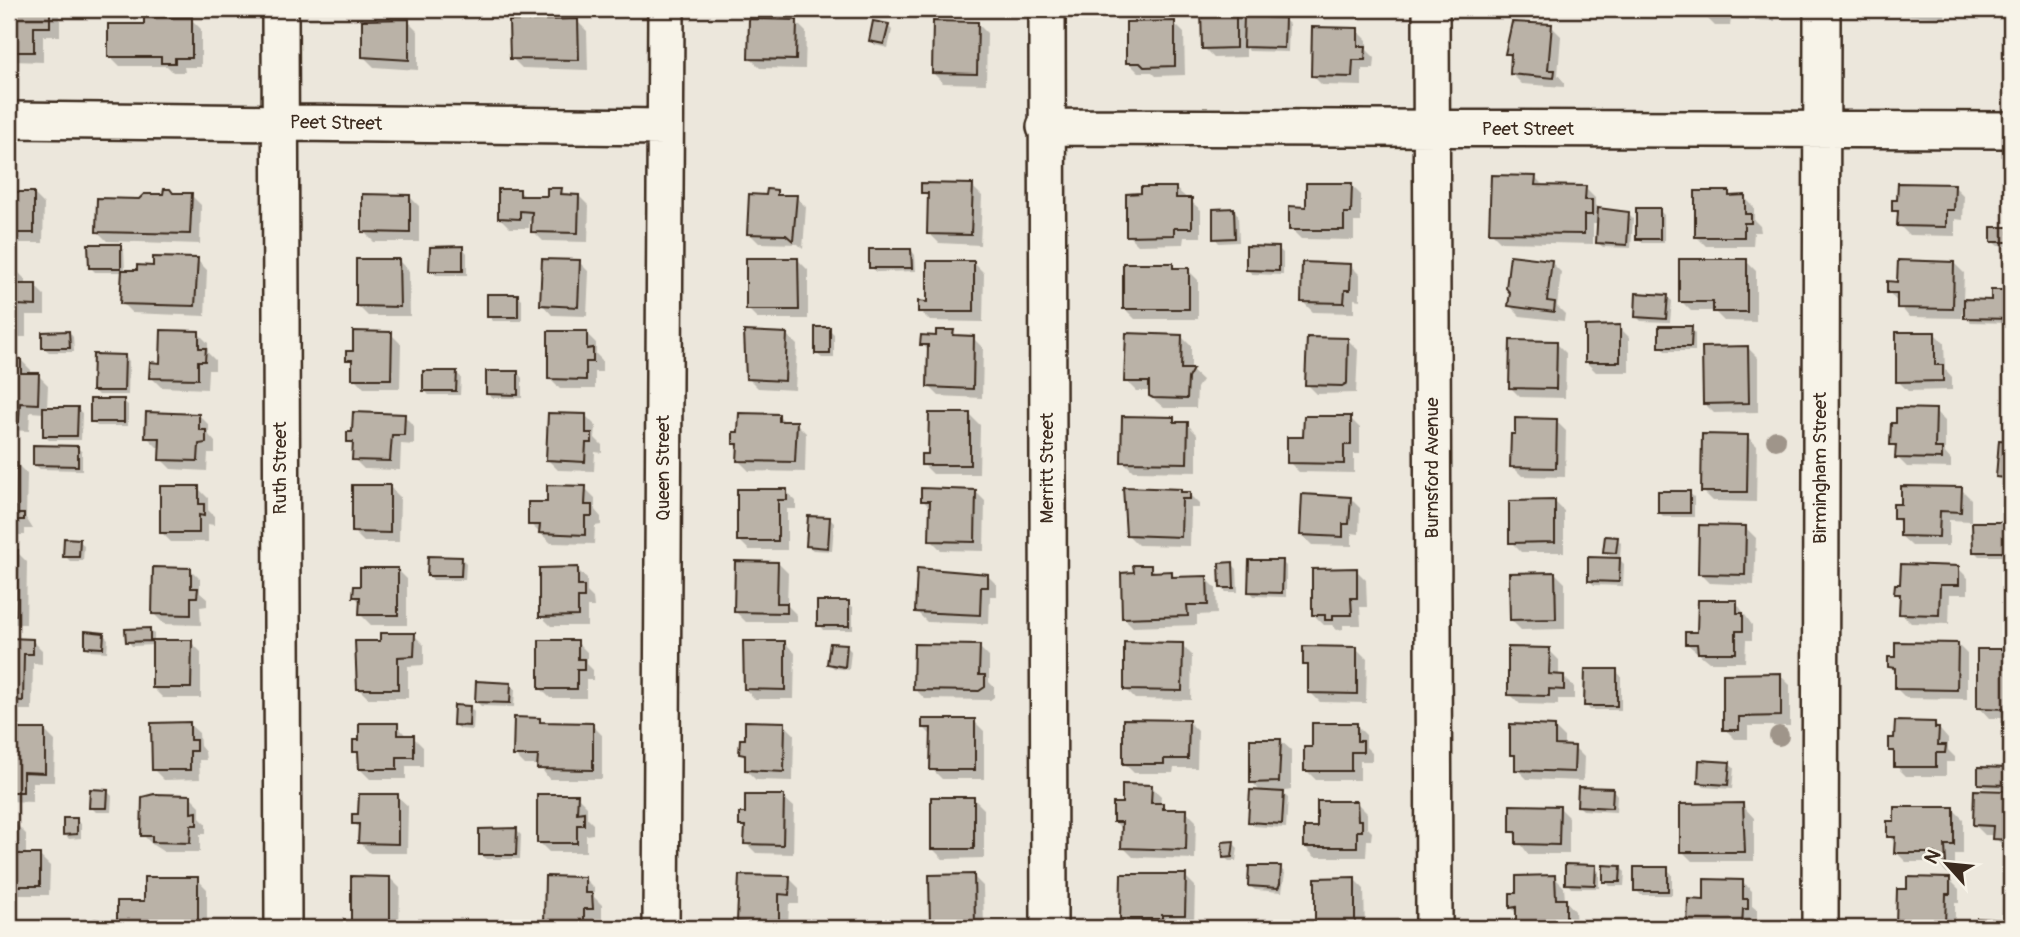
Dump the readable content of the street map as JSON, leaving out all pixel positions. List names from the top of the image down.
{
  "streets": {
    "street": [
      "Peet Street",
      "Ruth Street",
      "Queen Street",
      "Merritt Street",
      "Burnsford Avenue",
      "Birmingham Street"
    ]
  },
  "crossings": [
    ["Peet Street", "Ruth Street"],
    ["Peet Street", "Queen Street"],
    ["Peet Street", "Merritt Street"],
    ["Peet Street", "Burnsford Avenue"],
    ["Peet Street", "Birmingham Street"]
  ],
  "north": "top left"
}
